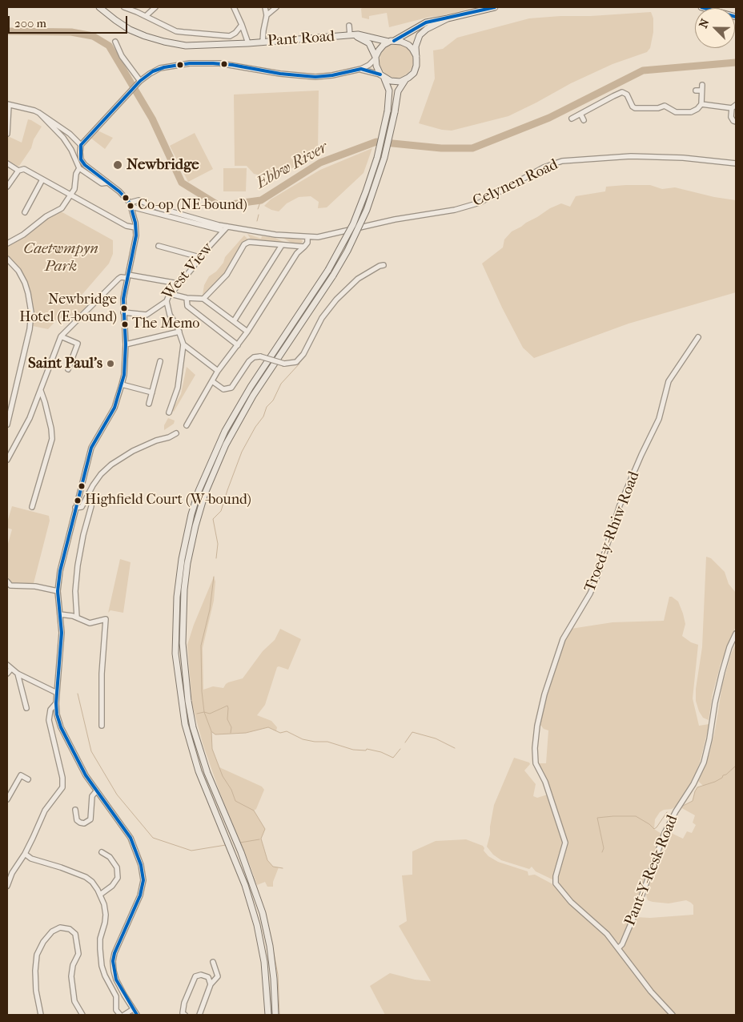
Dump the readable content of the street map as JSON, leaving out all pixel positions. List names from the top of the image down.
{
  "streets": {
    "main road": ["Pant Road"],
    "street": [
      "Celynen Road",
      "West View",
      "Troed-y-Rhiw Road",
      "Pant-Y-Resk Road"
    ]
  },
  "crossings": [
    ["Celynen Road", "West View"],
    ["Troed-y-Rhiw Road", "Pant-Y-Resk Road"]
  ],
  "water": ["Ebbw River"],
  "parks": ["Caetwmpyn Park"],
  "places": [
    "Newbridge",
    "Co-op (NE-bound)",
    "Newbridge Hotel (E-bound)",
    "The Memo",
    "Saint Paul's",
    "Highfield Court (W-bound)"
  ],
  "scale_bar": "200 m",
  "north": "top left"
}
